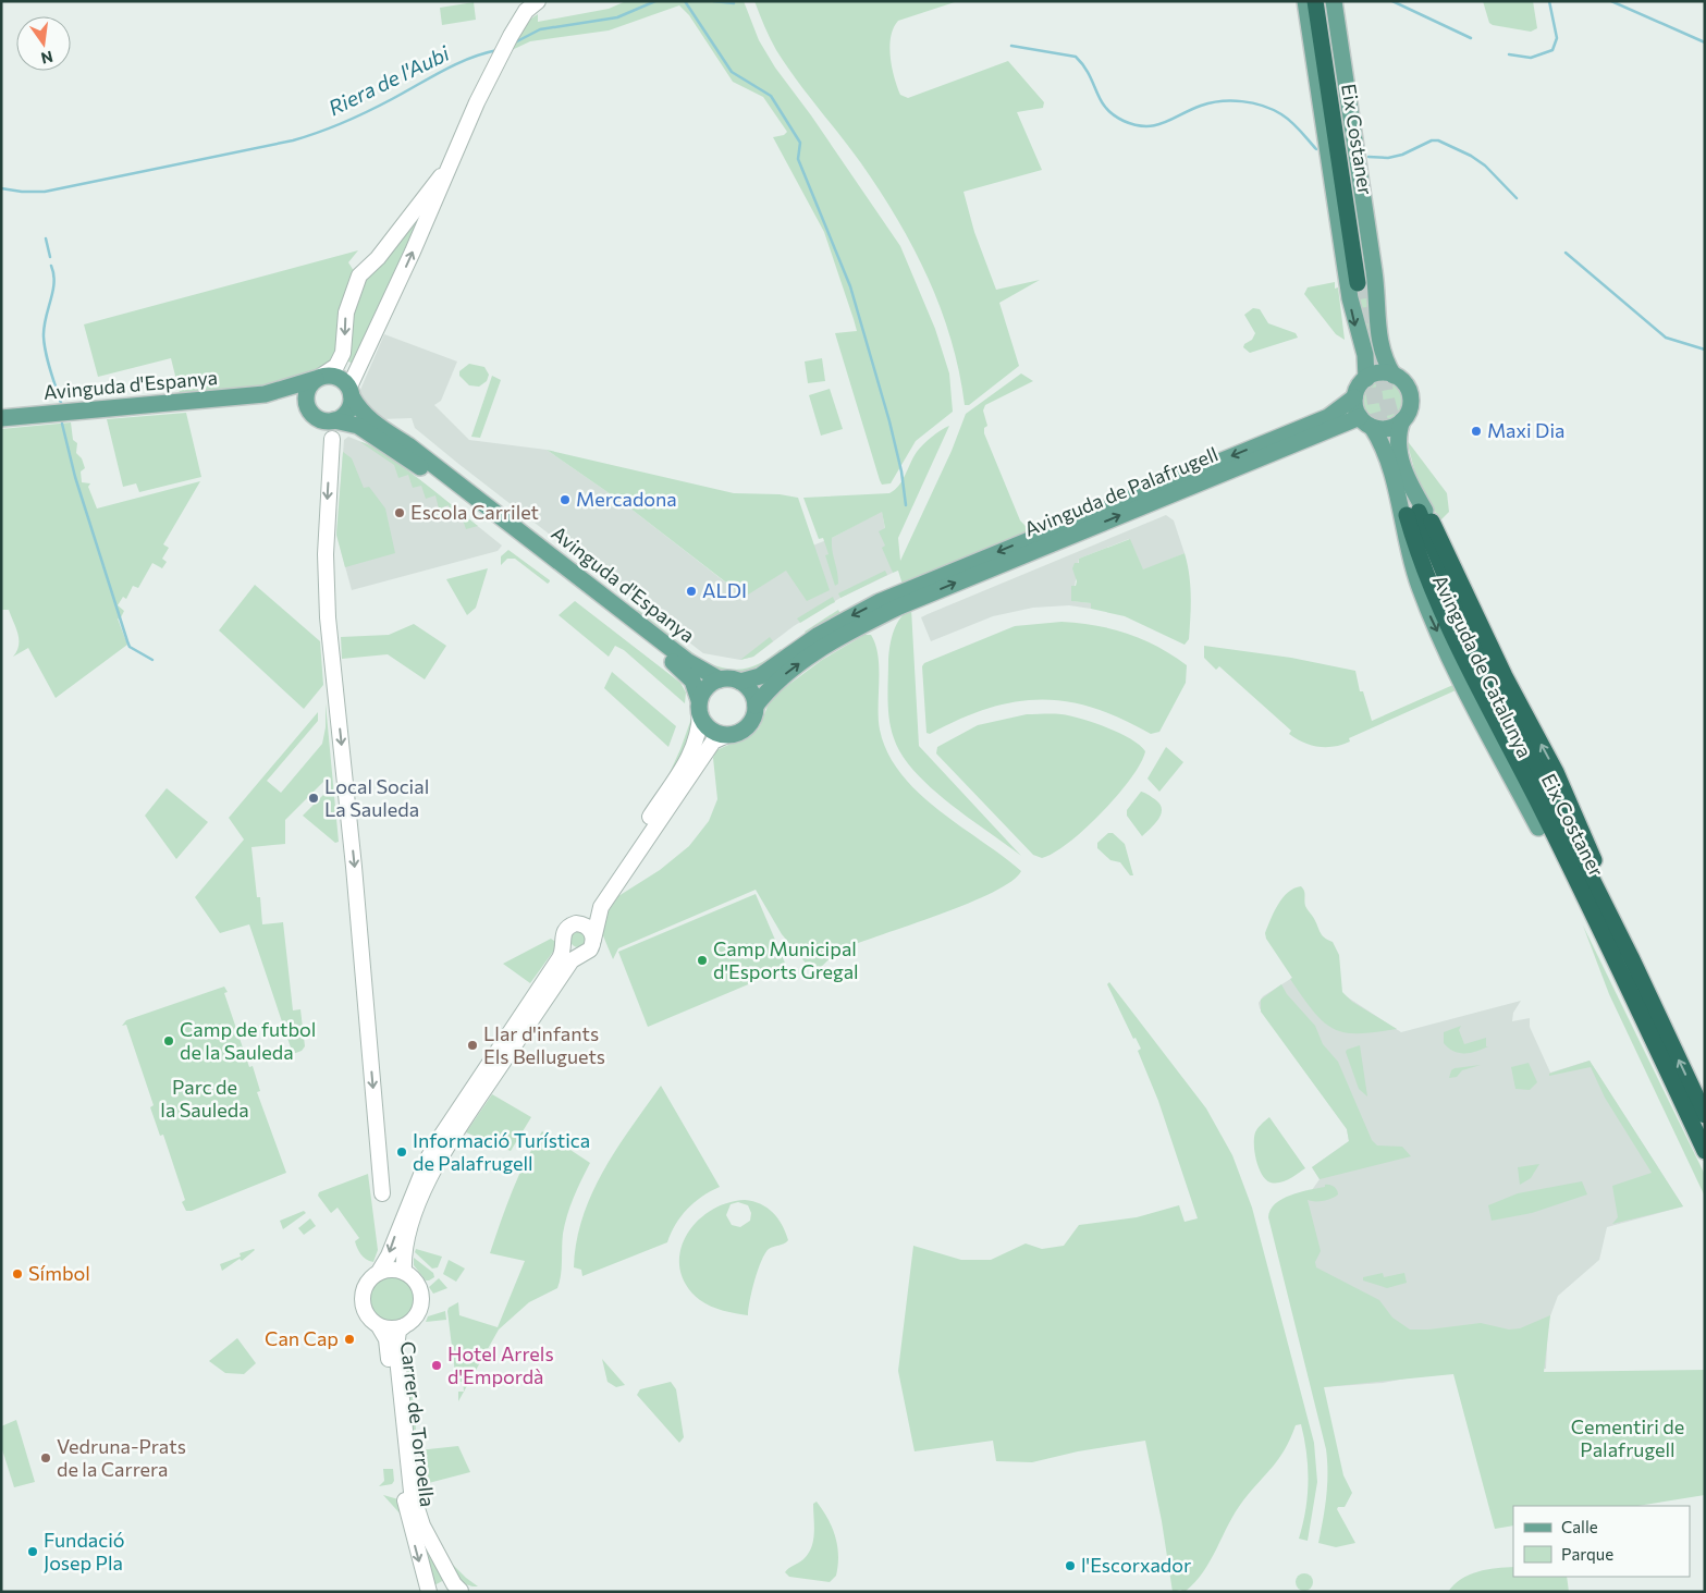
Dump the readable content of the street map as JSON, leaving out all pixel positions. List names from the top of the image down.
{
  "streets": {
    "highway": ["Eix Costaner"],
    "main road": ["Avinguda d'Espanya", "Avinguda de Palafrugell", "Avinguda de Catalunya"],
    "street": ["Carrer de Torroella"]
  },
  "crossings": [
    ["Avinguda d'Espanya", "Avinguda de Palafrugell"],
    ["Avinguda de Palafrugell", "Avinguda de Catalunya"]
  ],
  "one_way": ["Avinguda de Catalunya"],
  "water": ["Riera de l'Aubi"],
  "parks": ["Parc de la Sauleda", "Cementiri de Palafrugell"],
  "places": [
    "Maxi Dia",
    "Mercadona",
    "Escola Carrilet",
    "ALDI",
    "Local Social La Sauleda",
    "Camp Municipal d'Esports Gregal",
    "Camp de futbol de la Sauleda",
    "Llar d'infants Els Belluguets",
    "Informació Turística de Palafrugell",
    "Símbol",
    "Can Cap",
    "Hotel Arrels d'Empordà",
    "Vedruna-Prats de la Carrera",
    "Fundació Josep Pla",
    "l'Escorxador"
  ],
  "legend": ["Calle", "Parque"],
  "north": "bottom"
}
